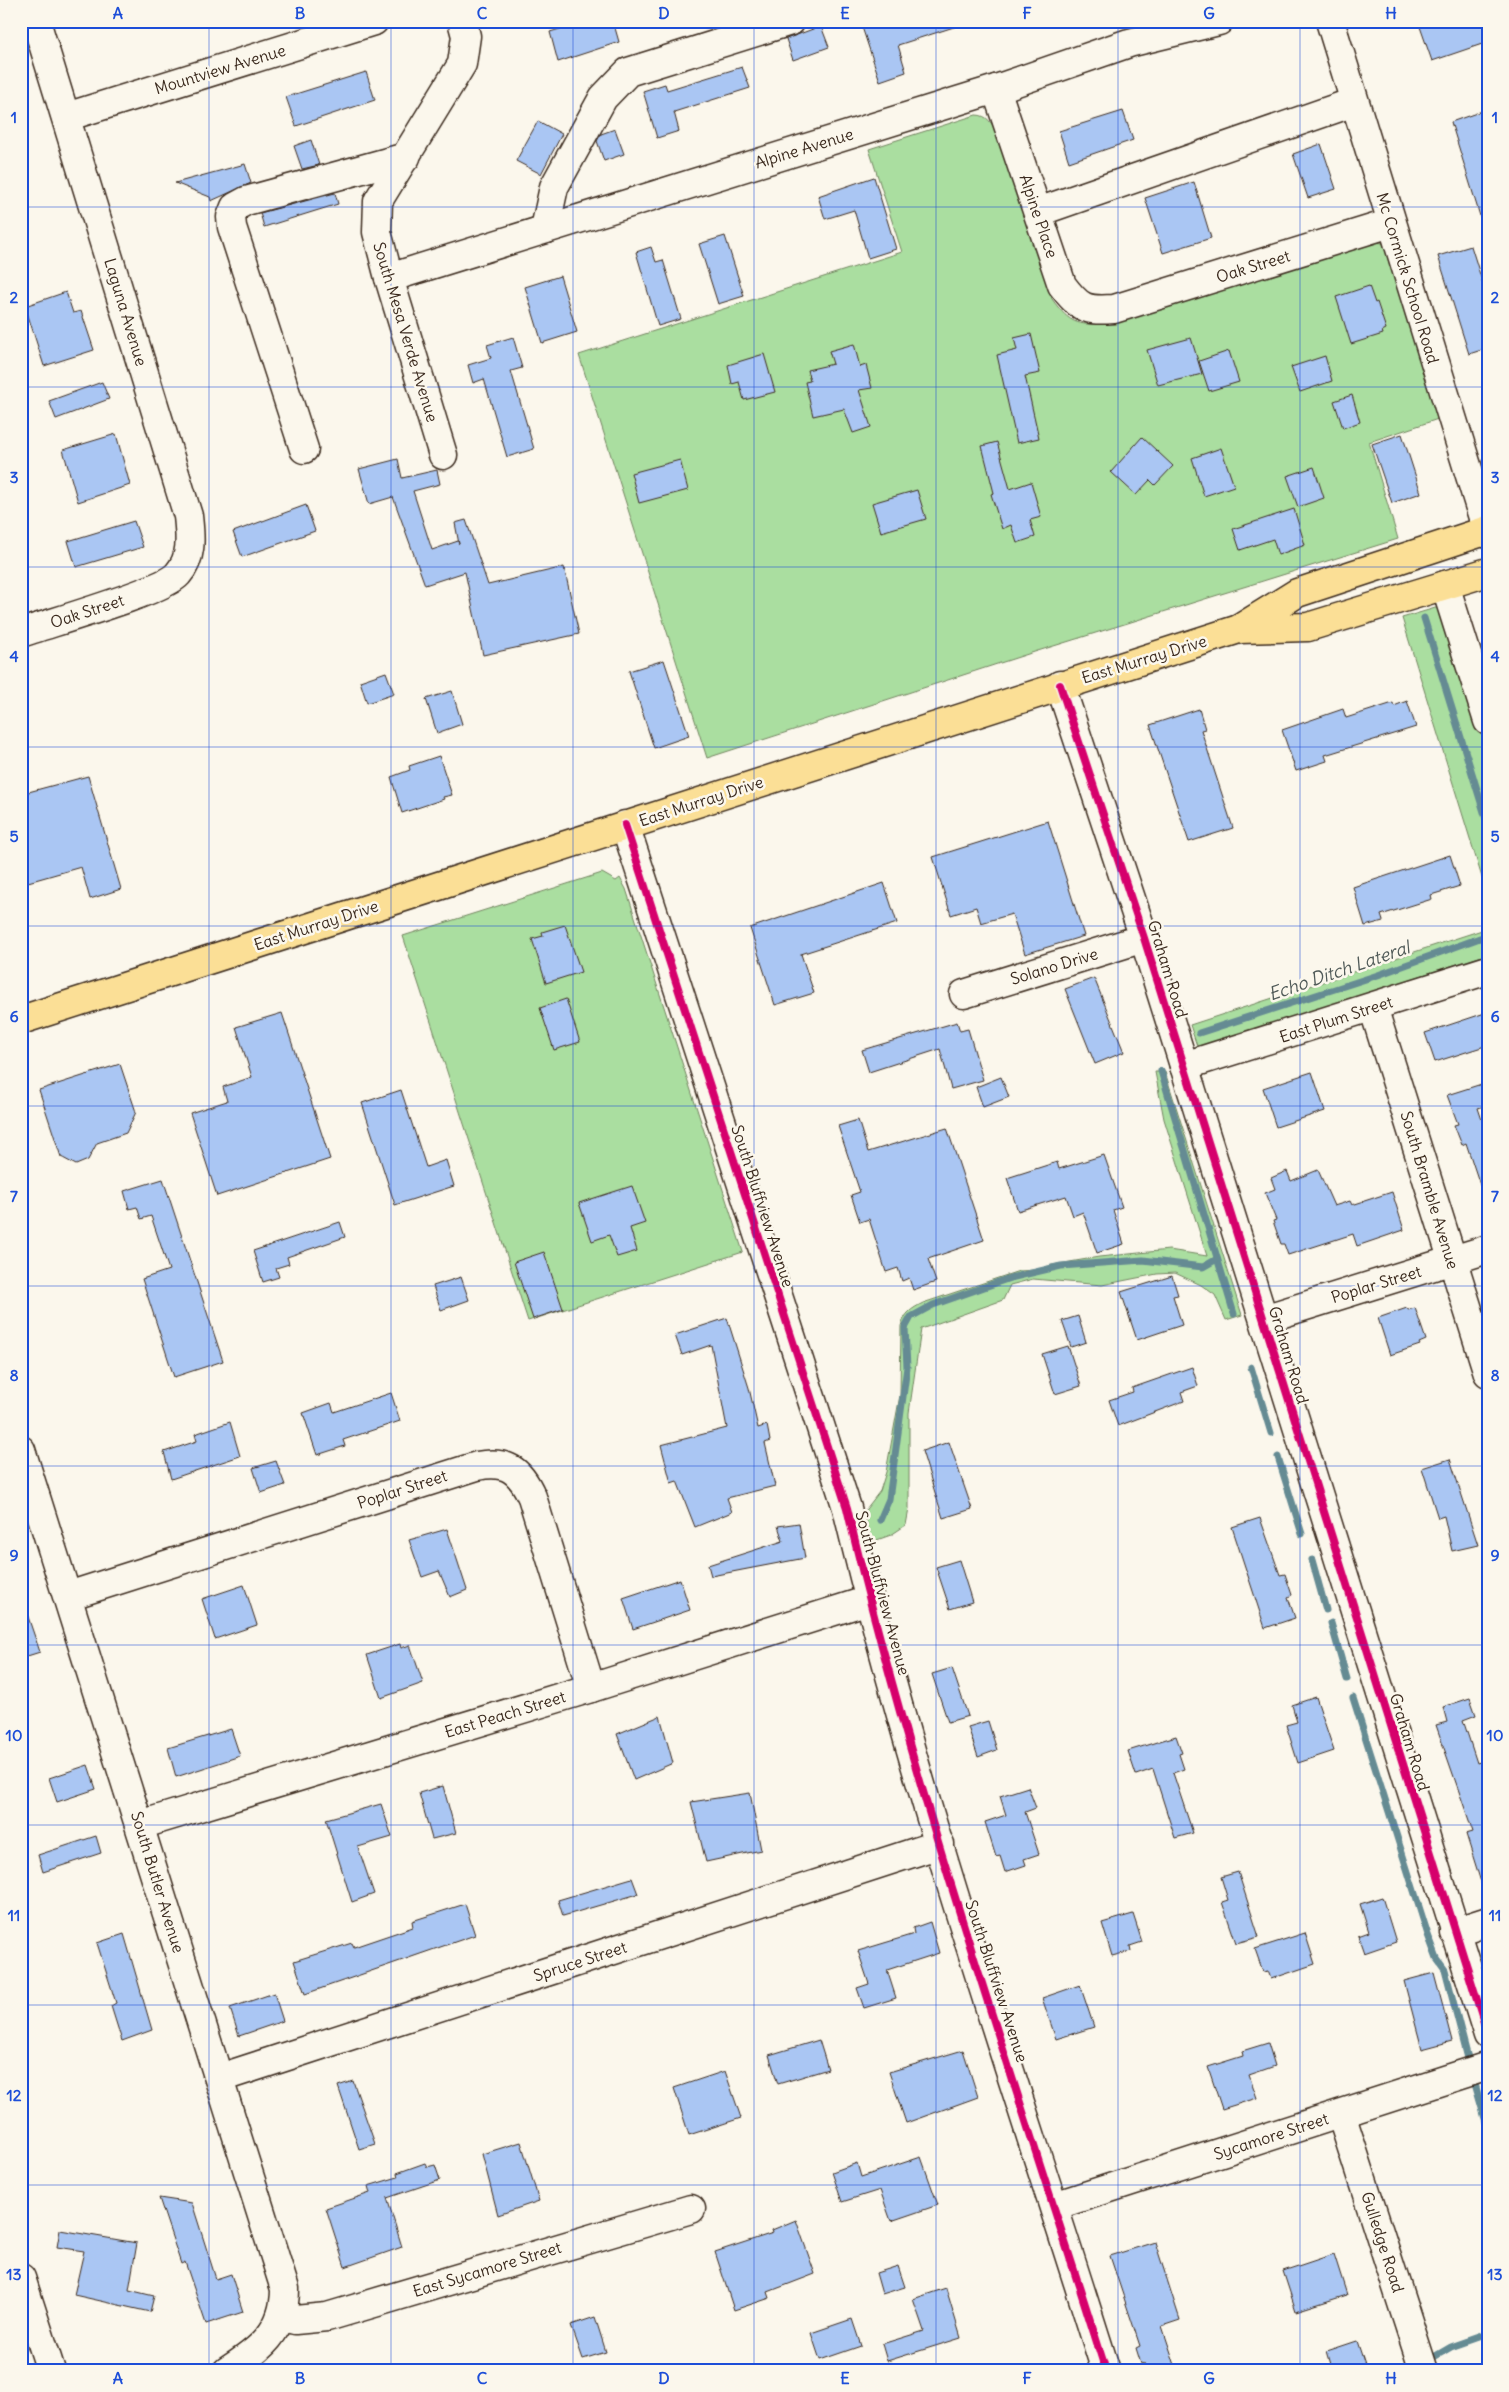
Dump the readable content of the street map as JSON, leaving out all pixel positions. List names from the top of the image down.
{
  "streets": {
    "highway": ["East Murray Drive"],
    "street": [
      "Mountview Avenue",
      "Alpine Avenue",
      "Alpine Place",
      "Oak Street",
      "Mc Cormick School Road",
      "Laguna Avenue",
      "South Mesa Verde Avenue",
      "Solano Drive",
      "Graham Road",
      "East Plum Street",
      "South Bramble Avenue",
      "South Bluffview Avenue",
      "Poplar Street",
      "East Peach Street",
      "South Butler Avenue",
      "Spruce Street",
      "Sycamore Street",
      "Gulledge Road",
      "East Sycamore Street"
    ]
  },
  "crossings": [
    ["Mountview Avenue", "Laguna Avenue"],
    ["Alpine Avenue", "Alpine Place"],
    ["Alpine Avenue", "South Mesa Verde Avenue"],
    ["Alpine Place", "Oak Street"],
    ["Oak Street", "Mc Cormick School Road"],
    ["Oak Street", "Laguna Avenue"],
    ["Mc Cormick School Road", "East Murray Drive"],
    ["East Murray Drive", "Graham Road"],
    ["East Murray Drive", "South Bluffview Avenue"],
    ["Solano Drive", "Graham Road"],
    ["Graham Road", "East Plum Street"],
    ["Graham Road", "Poplar Street"],
    ["East Plum Street", "South Bramble Avenue"],
    ["South Bramble Avenue", "Poplar Street"],
    ["South Bluffview Avenue", "East Peach Street"],
    ["South Bluffview Avenue", "Spruce Street"],
    ["South Bluffview Avenue", "Sycamore Street"],
    ["Poplar Street", "East Peach Street"],
    ["Poplar Street", "South Butler Avenue"],
    ["East Peach Street", "South Butler Avenue"],
    ["South Butler Avenue", "Spruce Street"],
    ["South Butler Avenue", "East Sycamore Street"],
    ["Sycamore Street", "Gulledge Road"]
  ],
  "water": ["Echo Ditch Lateral"],
  "grid": {
    "columns": [
      "A",
      "B",
      "C",
      "D",
      "E",
      "F",
      "G",
      "H"
    ],
    "rows": [
      "1",
      "2",
      "3",
      "4",
      "5",
      "6",
      "7",
      "8",
      "9",
      "10",
      "11",
      "12",
      "13"
    ]
  }
}
